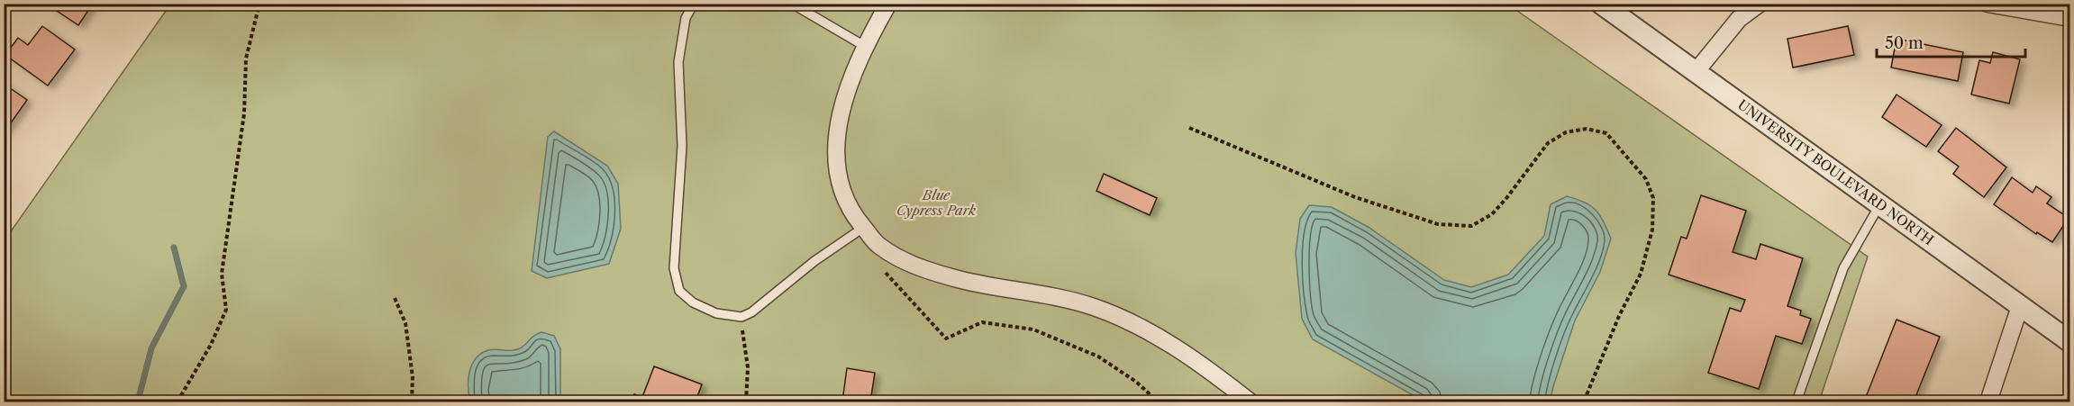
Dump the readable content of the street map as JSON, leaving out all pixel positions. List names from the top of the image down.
{
  "streets": {
    "street": ["UNIVERSITY BOULEVARD NORTH"]
  },
  "parks": ["Blue Cypress Park"],
  "scale_bar": "50 m"
}
